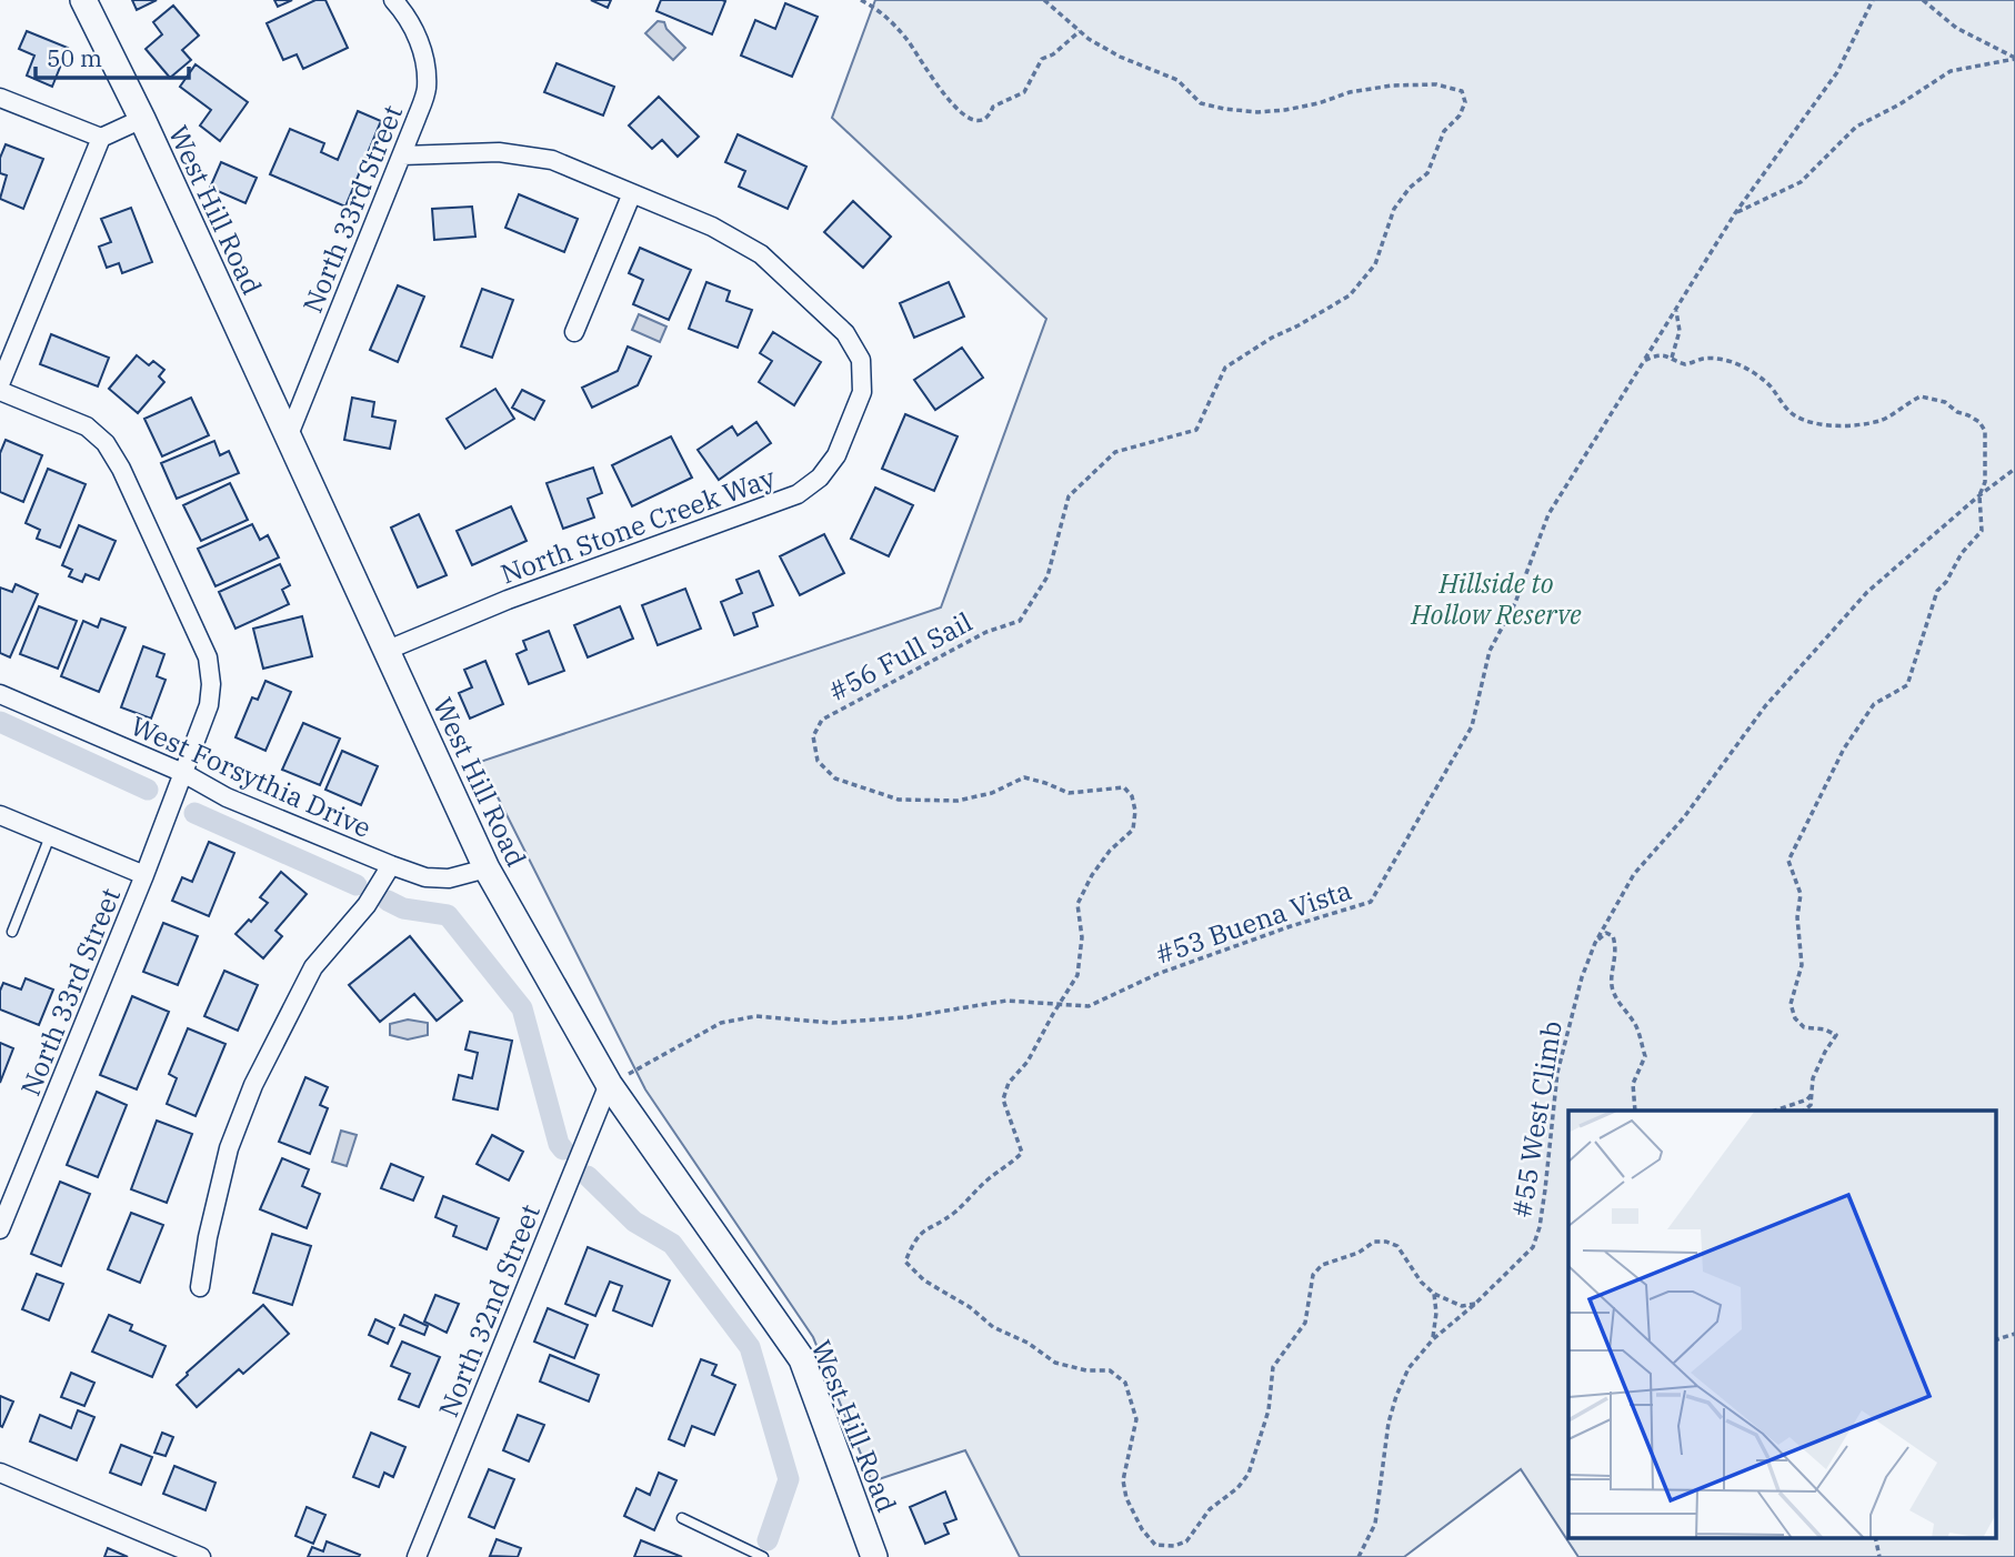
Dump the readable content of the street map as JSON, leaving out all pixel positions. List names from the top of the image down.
{
  "streets": {
    "street": [
      "North 33rd Street",
      "West Hill Road",
      "North Stone Creek Way",
      "West Forsythia Drive",
      "North 32nd Street"
    ],
    "path": ["#56 Full Sail", "#53 Buena Vista", "#55 West Climb"]
  },
  "crossings": [
    ["North 33rd Street", "West Hill Road"],
    ["North 33rd Street", "North Stone Creek Way"],
    ["North 33rd Street", "West Forsythia Drive"],
    ["West Hill Road", "North Stone Creek Way"],
    ["West Hill Road", "West Forsythia Drive"],
    ["West Hill Road", "#53 Buena Vista"],
    ["West Hill Road", "North 32nd Street"],
    ["#56 Full Sail", "#53 Buena Vista"],
    ["#53 Buena Vista", "North 32nd Street"]
  ],
  "parks": ["Hillside to Hollow Reserve"],
  "scale_bar": "50 m"
}
